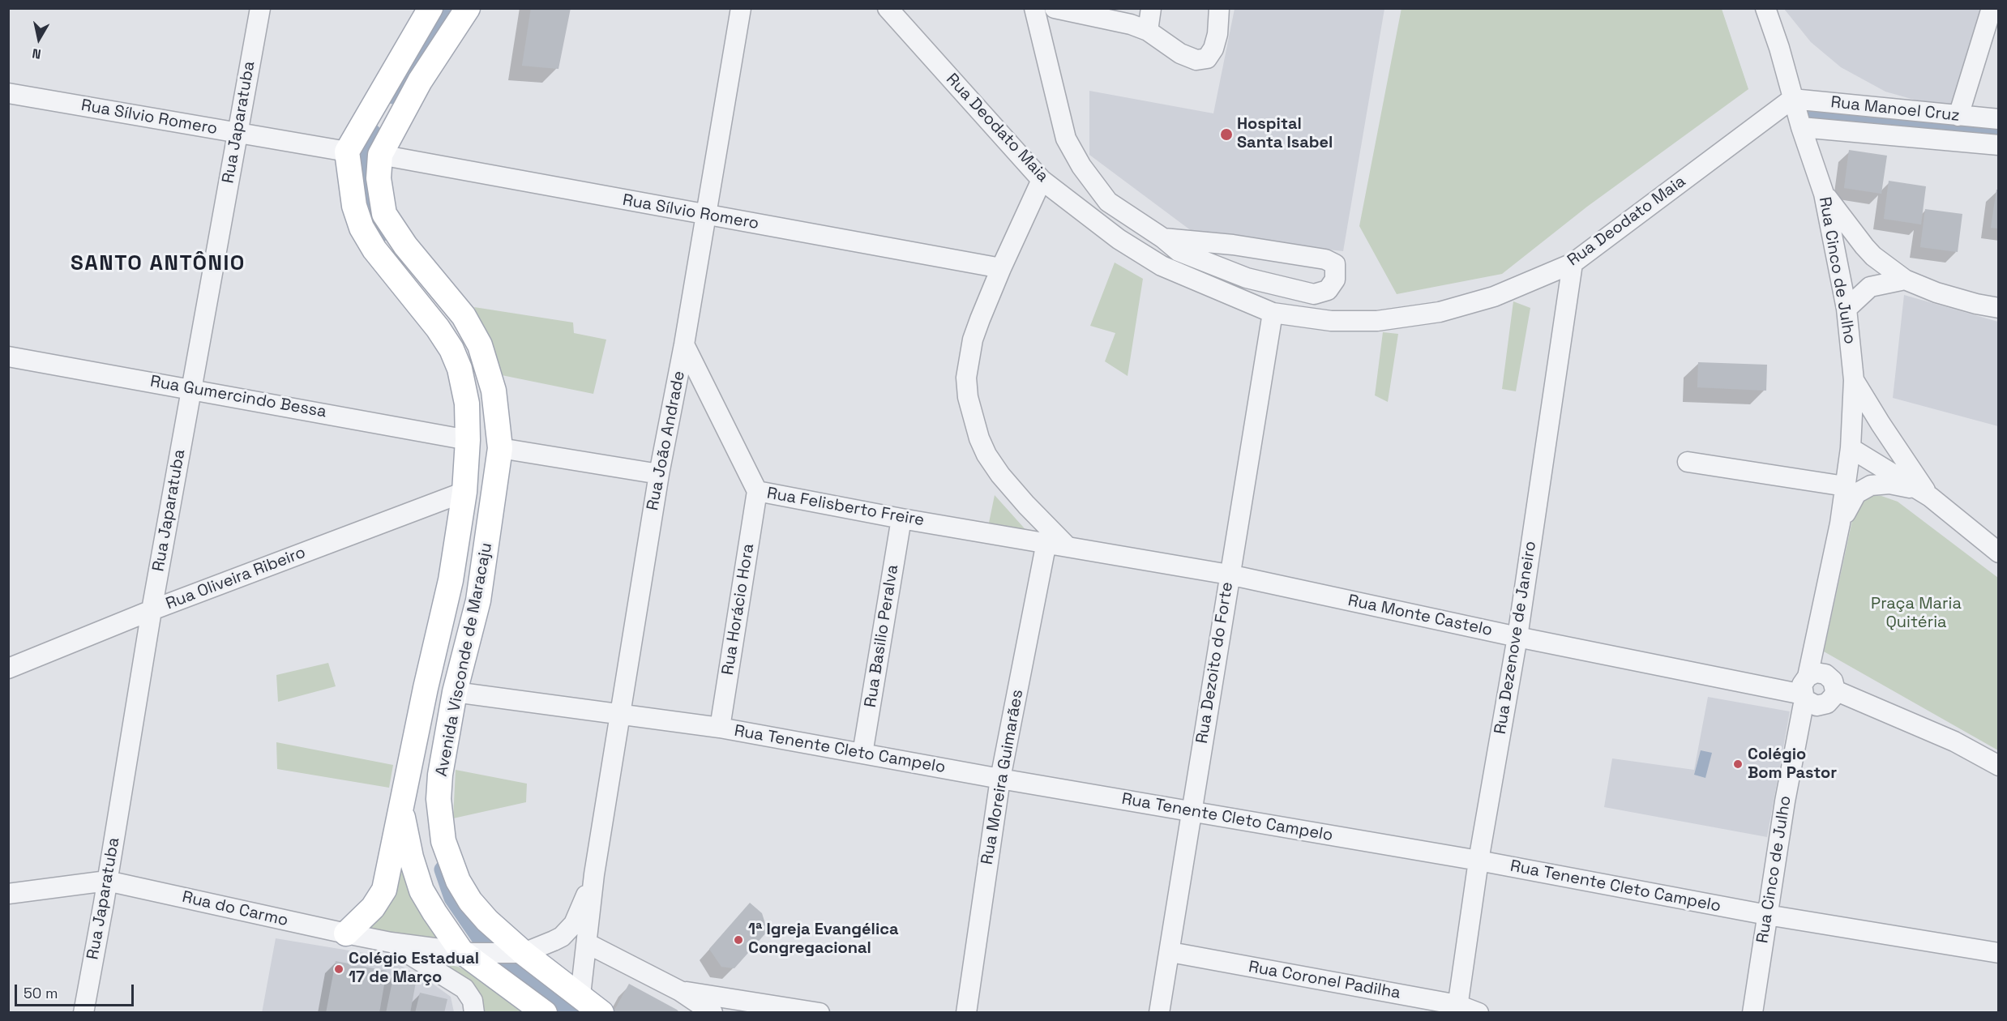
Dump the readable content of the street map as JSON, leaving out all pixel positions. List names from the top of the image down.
{
  "streets": {
    "main road": ["Avenida Visconde de Maracaju"],
    "street": [
      "Rua Manoel Cruz",
      "Rua Sílvio Romero",
      "Rua Japaratuba",
      "Rua Deodato Maia",
      "Rua Cinco de Julho",
      "Rua Gumercindo Bessa",
      "Rua João Andrade",
      "Rua Felisberto Freire",
      "Rua Oliveira Ribeiro",
      "Rua Horácio Hora",
      "Rua Monte Castelo",
      "Rua Basilio Peralva",
      "Rua Dezenove de Janeiro",
      "Rua Dezoito do Forte",
      "Rua Tenente Cleto Campelo",
      "Rua Moreira Guimarães",
      "Rua do Carmo",
      "Rua Coronel Padilha"
    ]
  },
  "crossings": [
    ["Rua Manoel Cruz", "Rua Deodato Maia"],
    ["Rua Manoel Cruz", "Rua Cinco de Julho"],
    ["Rua Sílvio Romero", "Rua Japaratuba"],
    ["Rua Sílvio Romero", "Rua João Andrade"],
    ["Rua Sílvio Romero", "Avenida Visconde de Maracaju"],
    ["Rua Japaratuba", "Rua Gumercindo Bessa"],
    ["Rua Japaratuba", "Rua Oliveira Ribeiro"],
    ["Rua Japaratuba", "Rua do Carmo"],
    ["Rua Deodato Maia", "Rua Cinco de Julho"],
    ["Rua Deodato Maia", "Rua Dezenove de Janeiro"],
    ["Rua Deodato Maia", "Rua Dezoito do Forte"],
    ["Rua Cinco de Julho", "Rua Monte Castelo"],
    ["Rua Cinco de Julho", "Rua Tenente Cleto Campelo"],
    ["Rua Gumercindo Bessa", "Avenida Visconde de Maracaju"],
    ["Rua João Andrade", "Rua Felisberto Freire"],
    ["Rua João Andrade", "Avenida Visconde de Maracaju"],
    ["Rua João Andrade", "Rua Tenente Cleto Campelo"],
    ["Rua João Andrade", "Rua do Carmo"],
    ["Rua Felisberto Freire", "Rua Horácio Hora"],
    ["Rua Felisberto Freire", "Rua Monte Castelo"],
    ["Rua Felisberto Freire", "Rua Basilio Peralva"],
    ["Rua Felisberto Freire", "Rua Moreira Guimarães"],
    ["Rua Oliveira Ribeiro", "Avenida Visconde de Maracaju"],
    ["Rua Horácio Hora", "Rua Tenente Cleto Campelo"],
    ["Rua Monte Castelo", "Rua Dezenove de Janeiro"],
    ["Rua Monte Castelo", "Rua Dezoito do Forte"],
    ["Rua Basilio Peralva", "Rua Tenente Cleto Campelo"],
    ["Rua Dezenove de Janeiro", "Rua Tenente Cleto Campelo"],
    ["Rua Dezenove de Janeiro", "Rua Coronel Padilha"],
    ["Avenida Visconde de Maracaju", "Rua Tenente Cleto Campelo"],
    ["Avenida Visconde de Maracaju", "Rua do Carmo"],
    ["Rua Dezoito do Forte", "Rua Tenente Cleto Campelo"],
    ["Rua Dezoito do Forte", "Rua Coronel Padilha"],
    ["Rua Tenente Cleto Campelo", "Rua Moreira Guimarães"]
  ],
  "districts": ["SANTO ANTÔNIO"],
  "parks": ["Praça Maria Quitéria"],
  "places": [
    "Hospital Santa Isabel",
    "Colégio Bom Pastor",
    "1ª Igreja Evangélica Congregacional",
    "Colégio Estadual 17 de Março"
  ],
  "scale_bar": "50 m",
  "north": "bottom"
}
